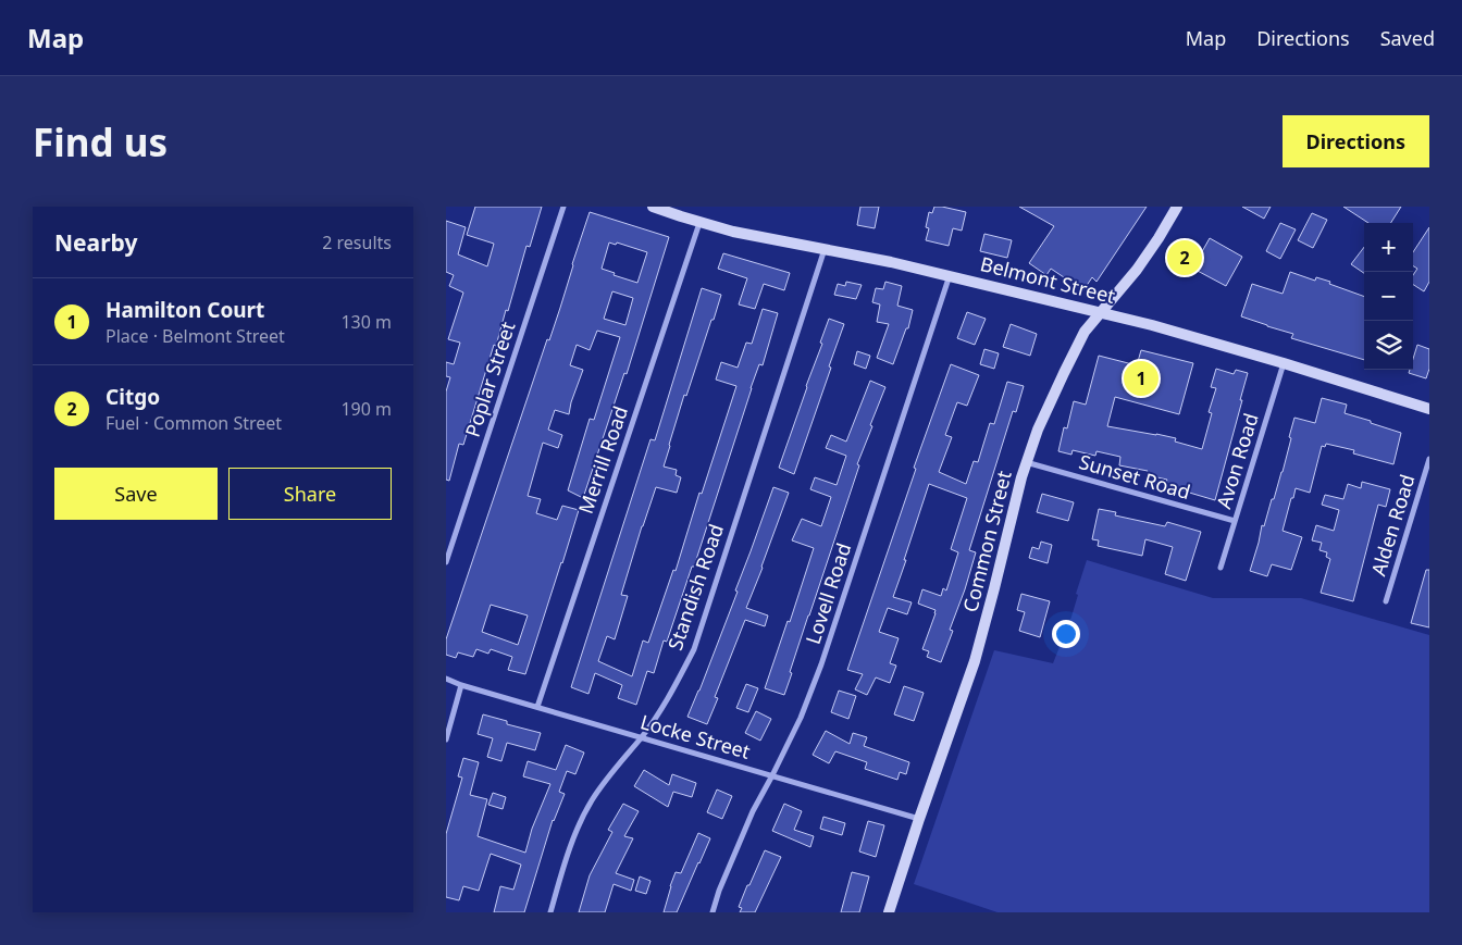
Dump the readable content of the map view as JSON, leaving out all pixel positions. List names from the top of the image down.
{
  "streets": {
    "main road": ["Belmont Street", "Common Street"],
    "street": [
      "Poplar Street",
      "Merrill Road",
      "Avon Road",
      "Sunset Road",
      "Alden Road",
      "Standish Road",
      "Lovell Road",
      "Locke Street"
    ]
  },
  "crossings": [
    ["Belmont Street", "Merrill Road"],
    ["Belmont Street", "Avon Road"],
    ["Belmont Street", "Common Street"],
    ["Belmont Street", "Standish Road"],
    ["Belmont Street", "Lovell Road"],
    ["Merrill Road", "Locke Street"],
    ["Avon Road", "Sunset Road"],
    ["Sunset Road", "Common Street"],
    ["Common Street", "Locke Street"],
    ["Standish Road", "Locke Street"],
    ["Lovell Road", "Locke Street"]
  ],
  "page": {
    "header": "Map",
    "nav": ["Map", "Directions", "Saved"],
    "buttons": [
      "Directions",
      ["Save", "Share"]
    ],
    "title": "Find us",
    "heading": ["Nearby", "2 results"],
    "map_buttons": ["+", "−"],
    "pins": ["2", "1"],
    "list": [
      {
        "mark": "1",
        "name": "Hamilton Court",
        "note": "Place · Belmont Street",
        "value": "130 m"
      },
      {
        "mark": "2",
        "name": "Citgo",
        "note": "Fuel · Common Street",
        "value": "190 m"
      }
    ]
  }
}
